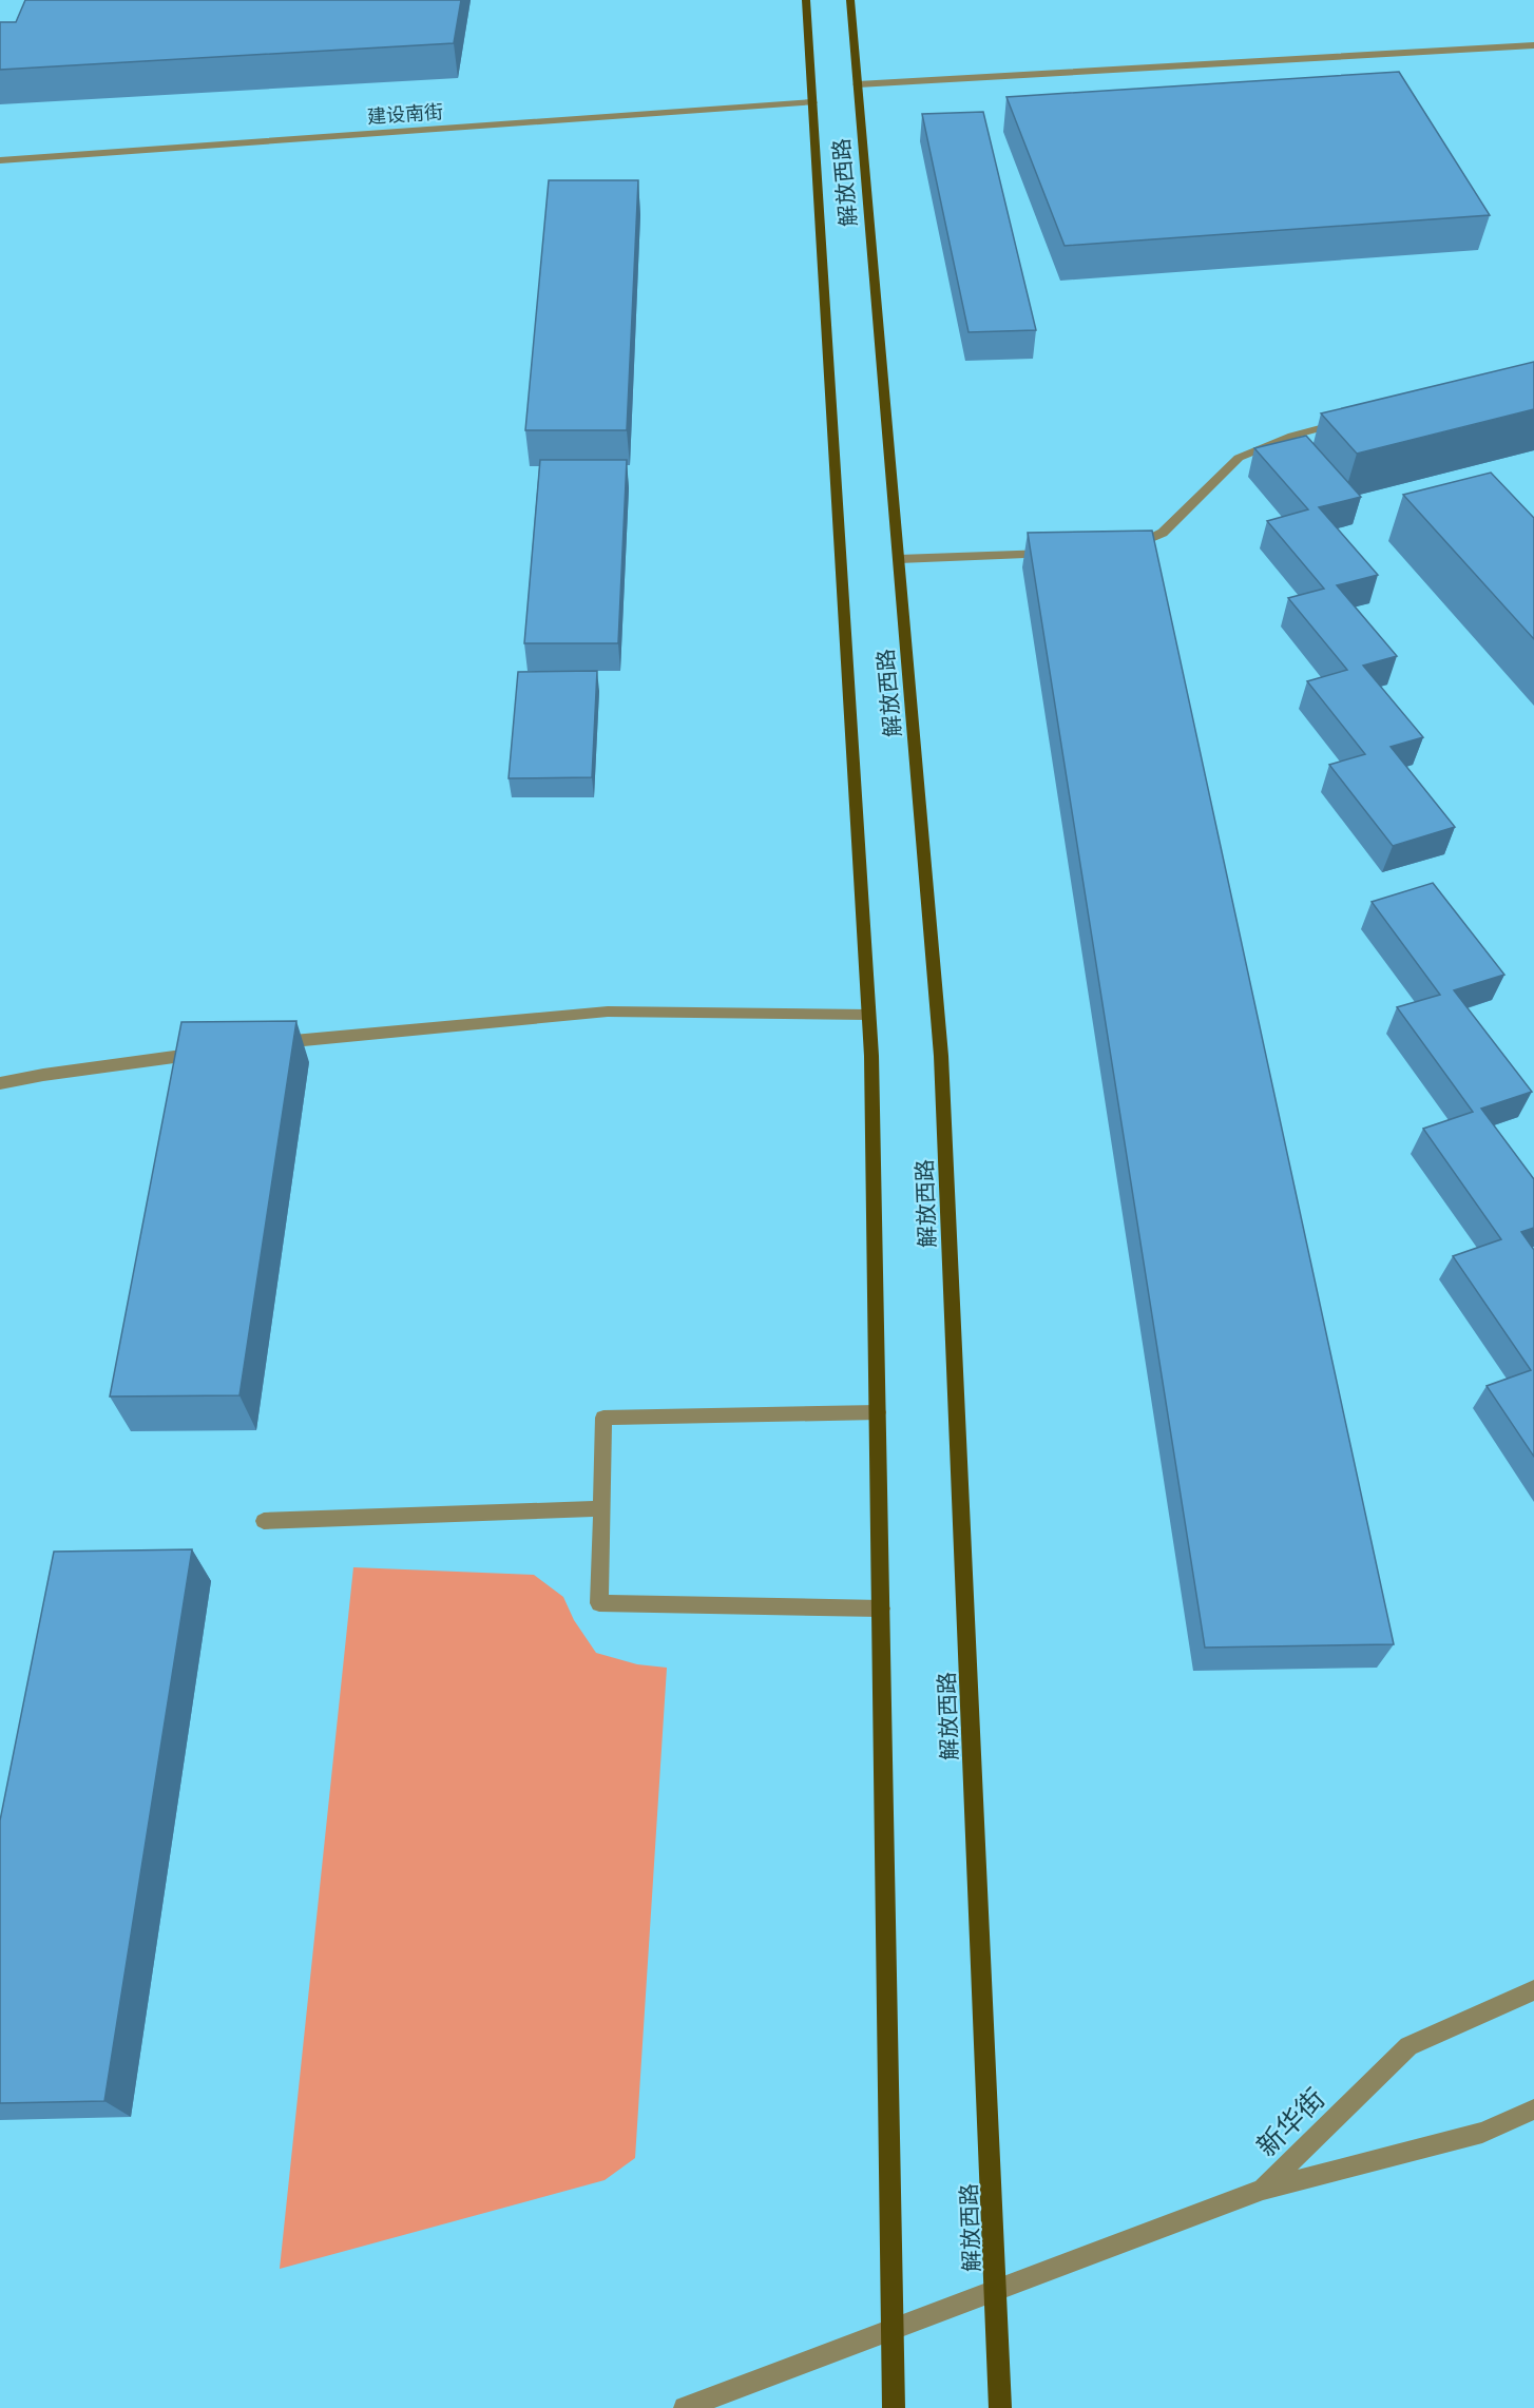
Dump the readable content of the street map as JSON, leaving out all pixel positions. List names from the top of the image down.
{
  "streets": {
    "main road": ["解放西路"],
    "street": ["建设南街", "新华街"]
  },
  "crossings": [
    ["建设南街", "解放西路"]
  ]
}
